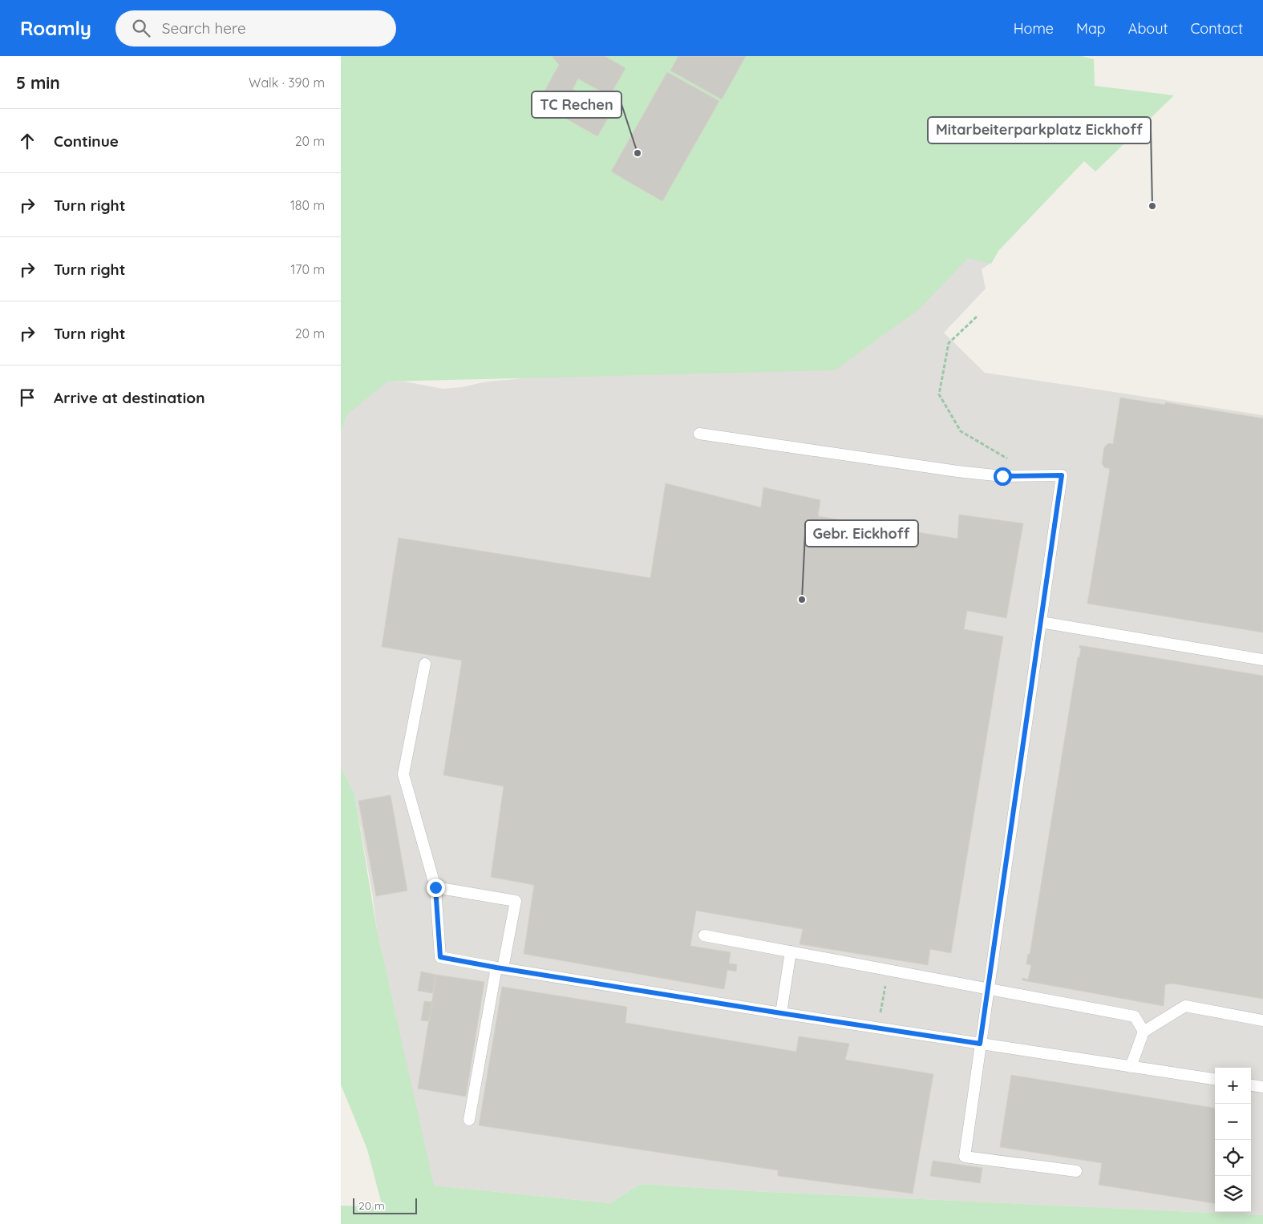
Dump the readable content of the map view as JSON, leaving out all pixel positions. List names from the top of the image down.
{
  "places": ["TC Rechen", "Mitarbeiterparkplatz Eickhoff", "Gebr. Eickhoff"],
  "scale_bar": "20 m",
  "page": {
    "header": "Roamly",
    "search": "Search here",
    "nav": [
      "Home",
      "Map",
      "About",
      "Contact"
    ],
    "heading": ["5 min", "Walk · 390 m"],
    "list": [
      ["Continue", "20 m"],
      ["Turn right", "180 m"],
      ["Turn right", "170 m"],
      ["Turn right", "20 m"],
      "Arrive at destination"
    ],
    "map_buttons": ["+", "−"],
    "scale": "20 m"
  }
}
